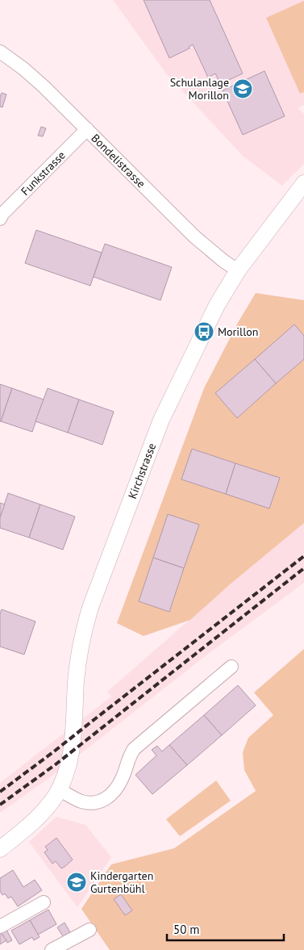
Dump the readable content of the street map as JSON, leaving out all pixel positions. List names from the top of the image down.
{
  "streets": {
    "street": ["Bondelistrasse", "Funkstrasse", "Kirchstrasse"]
  },
  "crossings": [
    ["Bondelistrasse", "Funkstrasse"],
    ["Bondelistrasse", "Kirchstrasse"]
  ],
  "places": {
    "school or university": ["Schulanlage Morillon", "Kindergarten Gurtenbühl"],
    "bus stop": ["Morillon"]
  },
  "scale_bar": "50 m"
}
